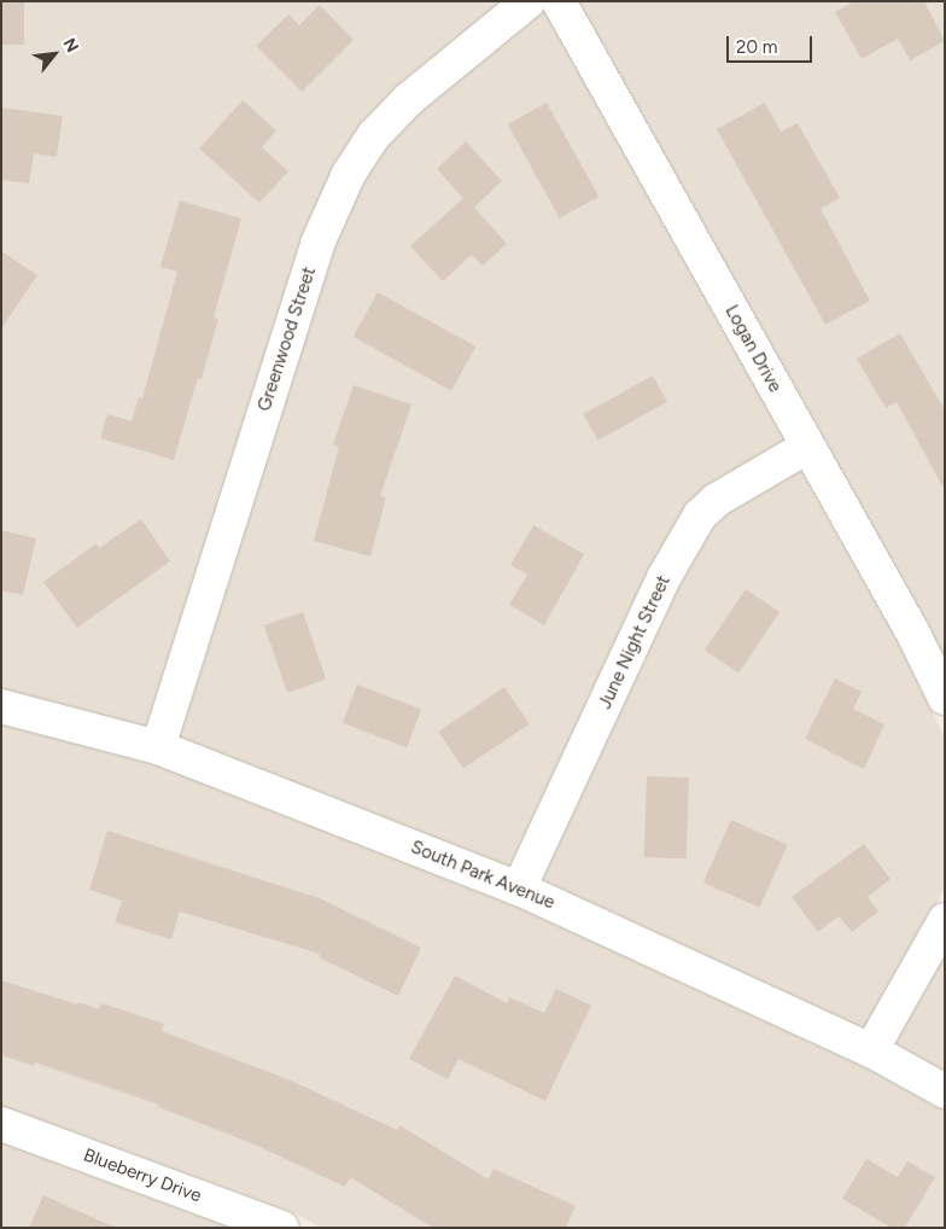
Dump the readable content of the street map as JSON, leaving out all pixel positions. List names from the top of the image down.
{
  "streets": {
    "street": [
      "Greenwood Street",
      "Logan Drive",
      "June Night Street",
      "South Park Avenue",
      "Blueberry Drive"
    ]
  },
  "crossings": [
    ["Greenwood Street", "South Park Avenue"],
    ["Logan Drive", "June Night Street"],
    ["June Night Street", "South Park Avenue"]
  ],
  "scale_bar": "20 m",
  "north": "top right"
}
